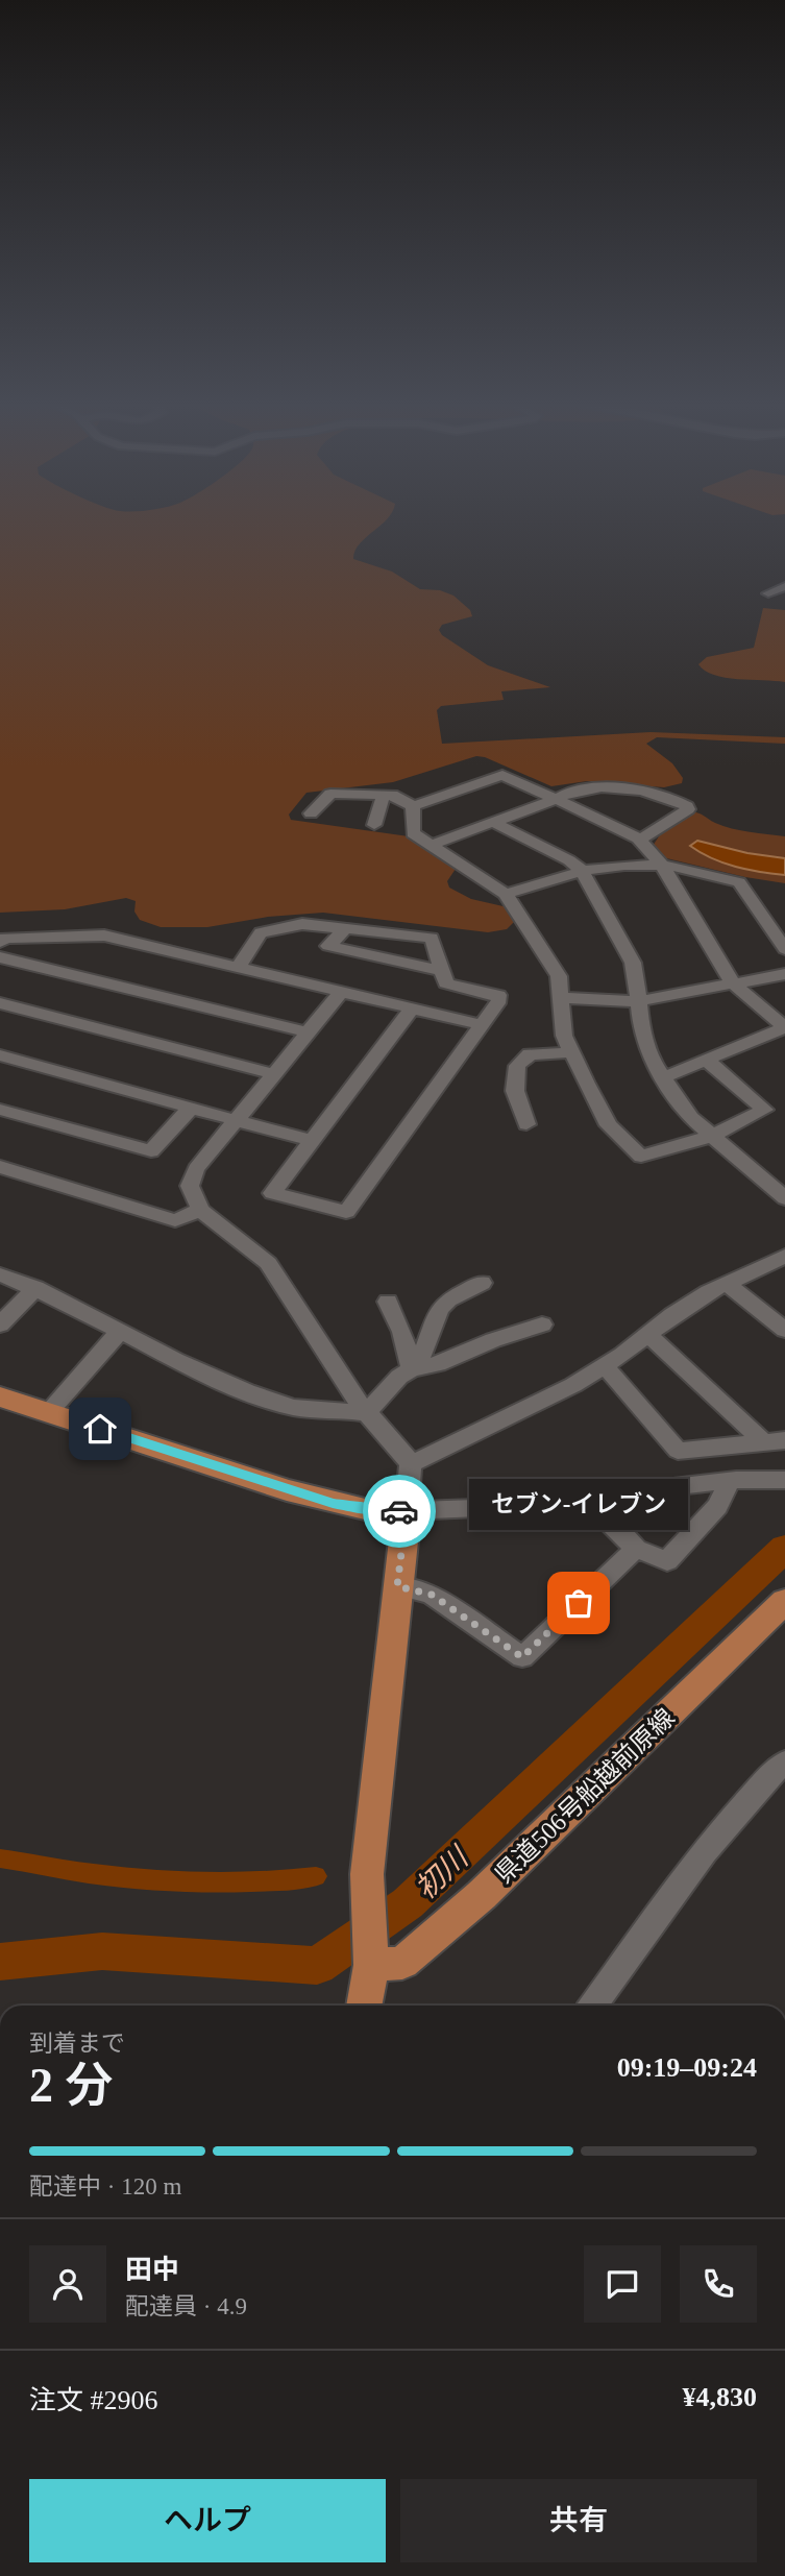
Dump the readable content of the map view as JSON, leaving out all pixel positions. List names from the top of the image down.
{
  "streets": {
    "main road": ["県道506号船越前原線"]
  },
  "water": ["初川"],
  "places": ["セブン-イレブン"],
  "page": {
    "bubble": "セブン-イレブン",
    "heading": ["2 分", "到着まで", "09:19–09:24"],
    "panel": [
      "田中",
      "配達員 · 4.9",
      "注文 #2906",
      "¥4,830"
    ],
    "bar": "配達中 · 120 m",
    "buttons": ["ヘルプ", "共有"]
  }
}
